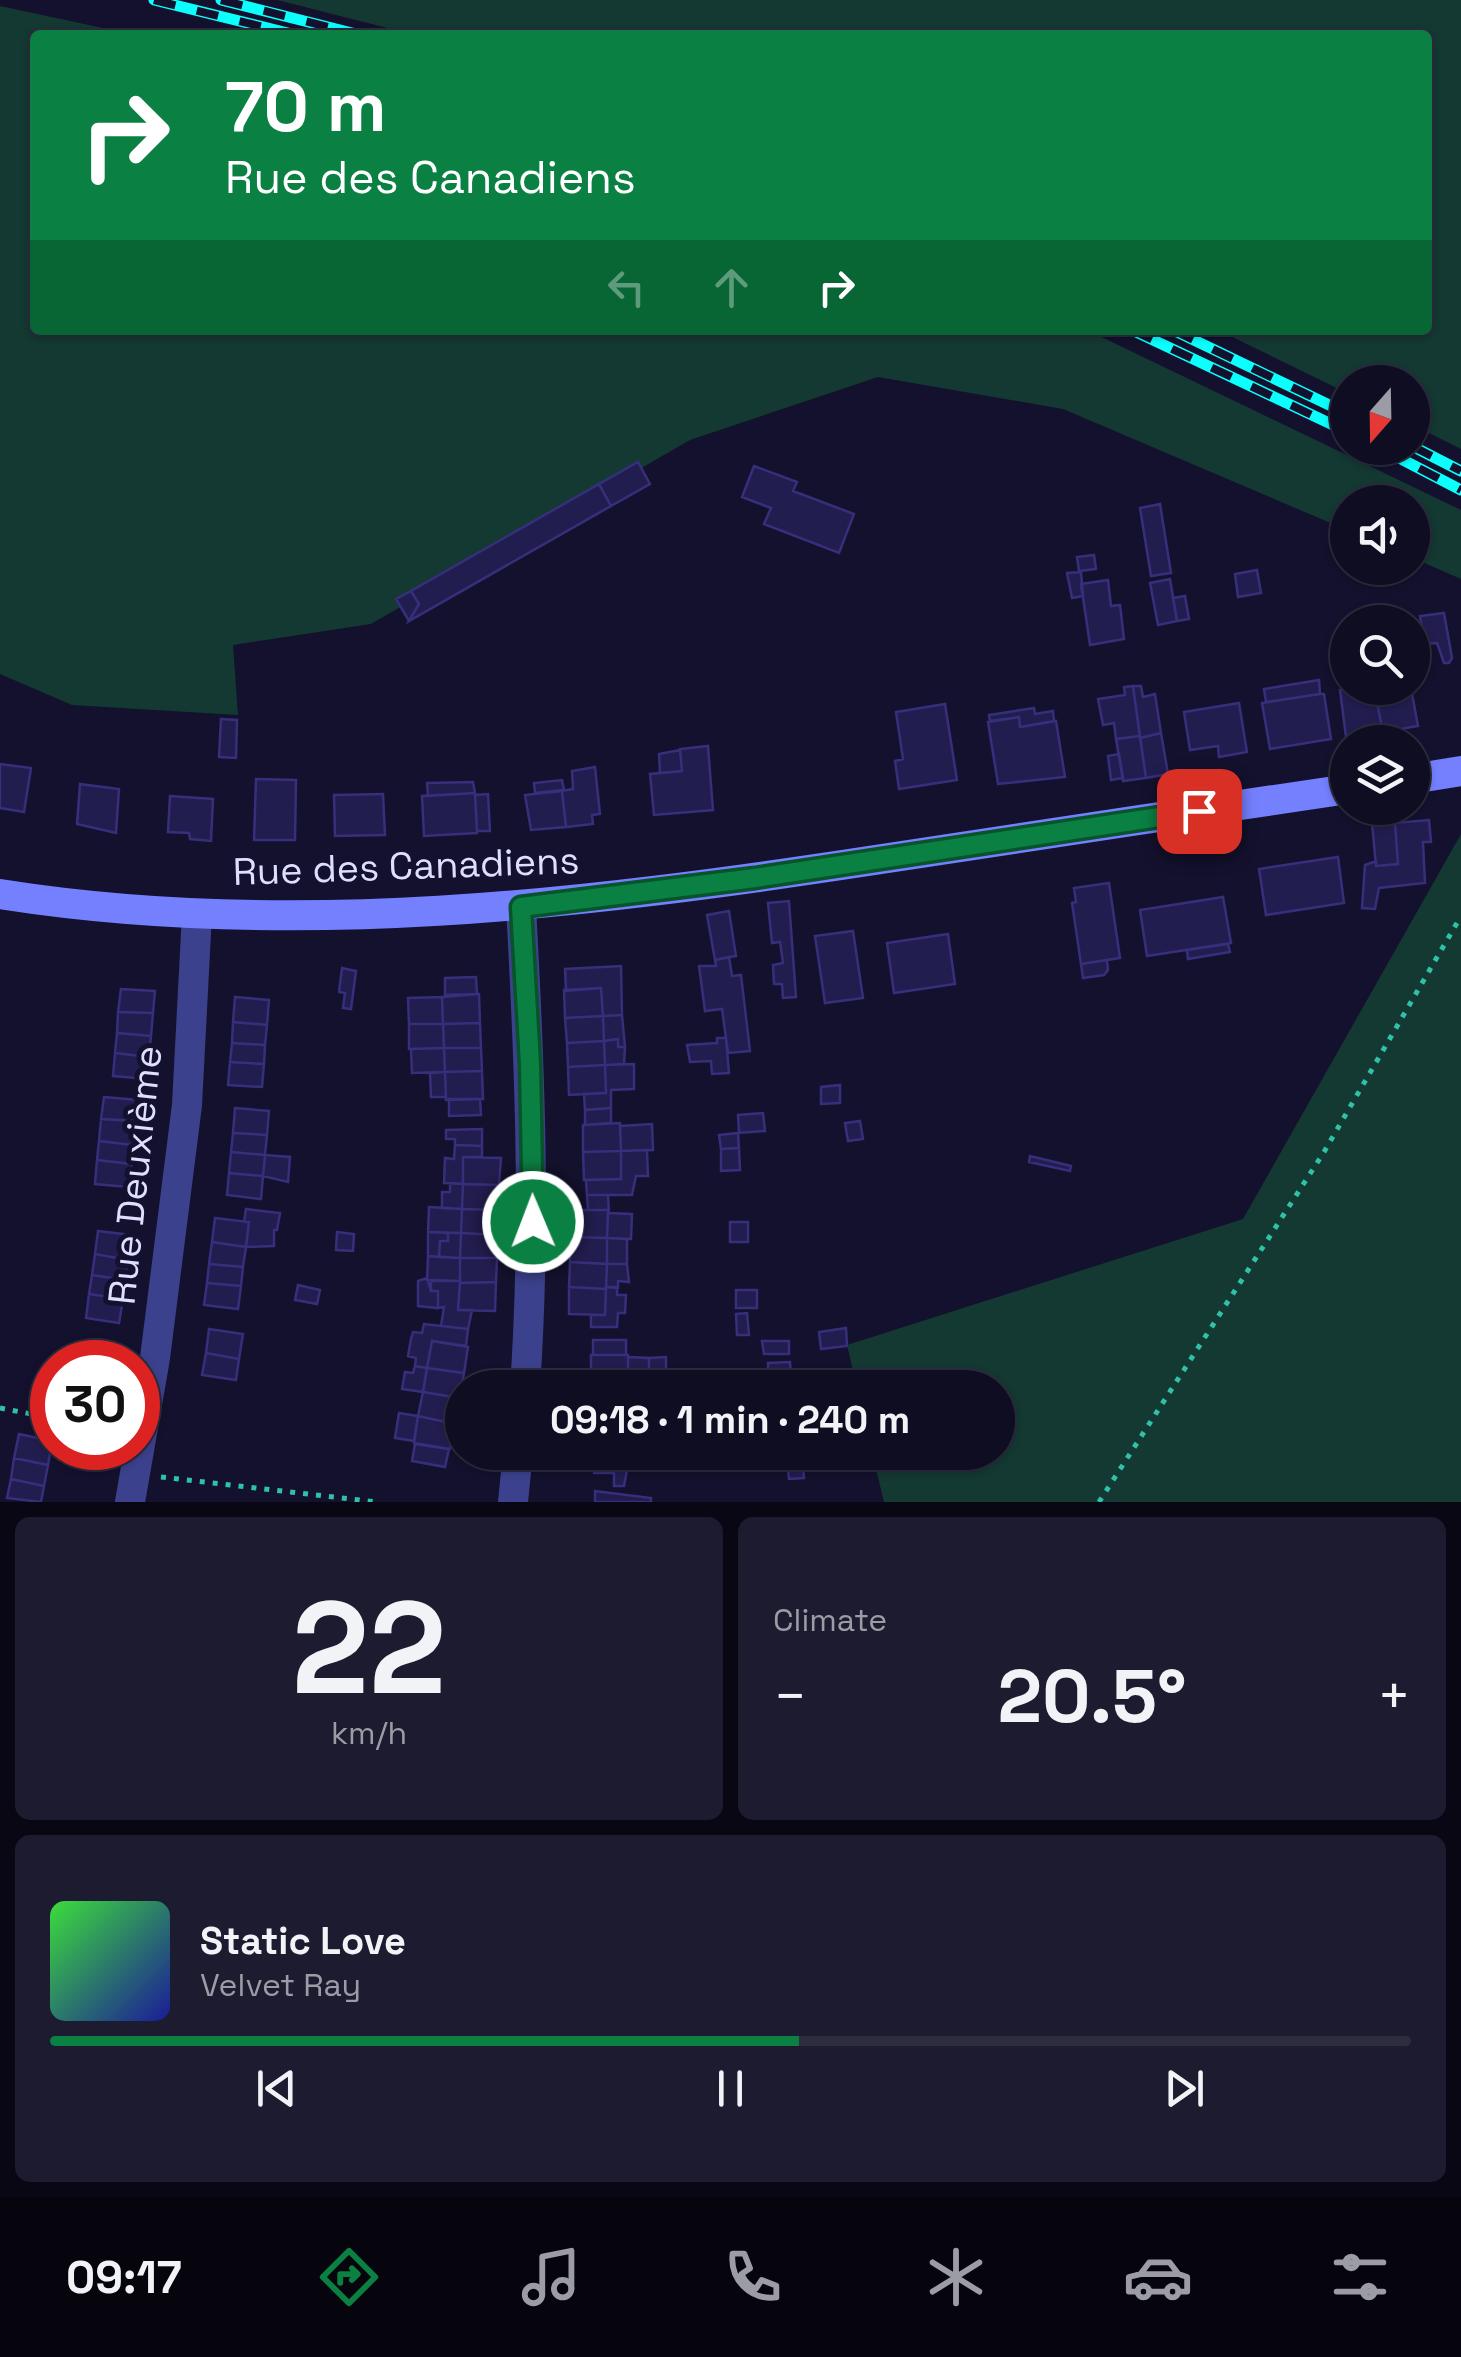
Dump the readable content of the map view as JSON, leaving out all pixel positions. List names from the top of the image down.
{
  "streets": {
    "street": ["Rue des Canadiens", "Rue Deuxième"]
  },
  "crossings": [
    ["Rue des Canadiens", "Rue Deuxième"]
  ],
  "north": "bottom",
  "page": {
    "turn": ["70 m", "Rue des Canadiens"],
    "limit": "30",
    "trip": "09:18 · 1 min · 240 m",
    "tile": [
      ["22", "km/h"],
      "Climate"
    ],
    "heat": ["−", "20.5°", "+"],
    "song": ["Static Love", "Velvet Ray"],
    "tabs": "09:17"
  }
}
